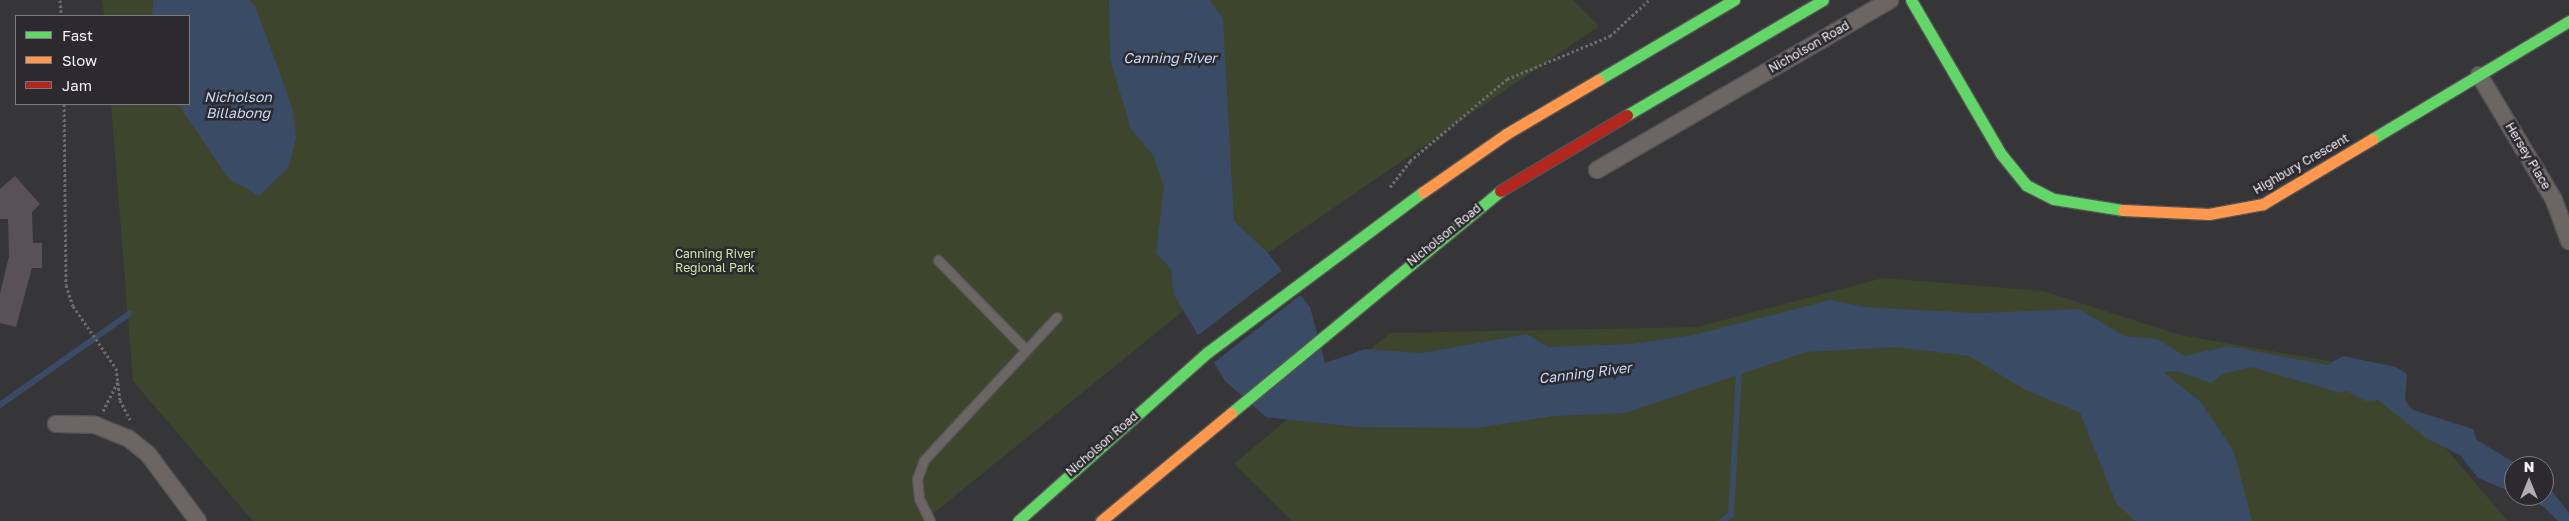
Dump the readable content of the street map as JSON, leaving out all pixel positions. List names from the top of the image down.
{
  "streets": {
    "main road": ["Nicholson Road", "Highbury Crescent"],
    "street": ["Hersey Place"]
  },
  "crossings": [
    ["Hersey Place", "Highbury Crescent"]
  ],
  "water": ["Canning River", "Nicholson Billabong"],
  "parks": ["Canning River Regional Park"],
  "legend": ["Fast", "Slow", "Jam"],
  "north": "top"
}
